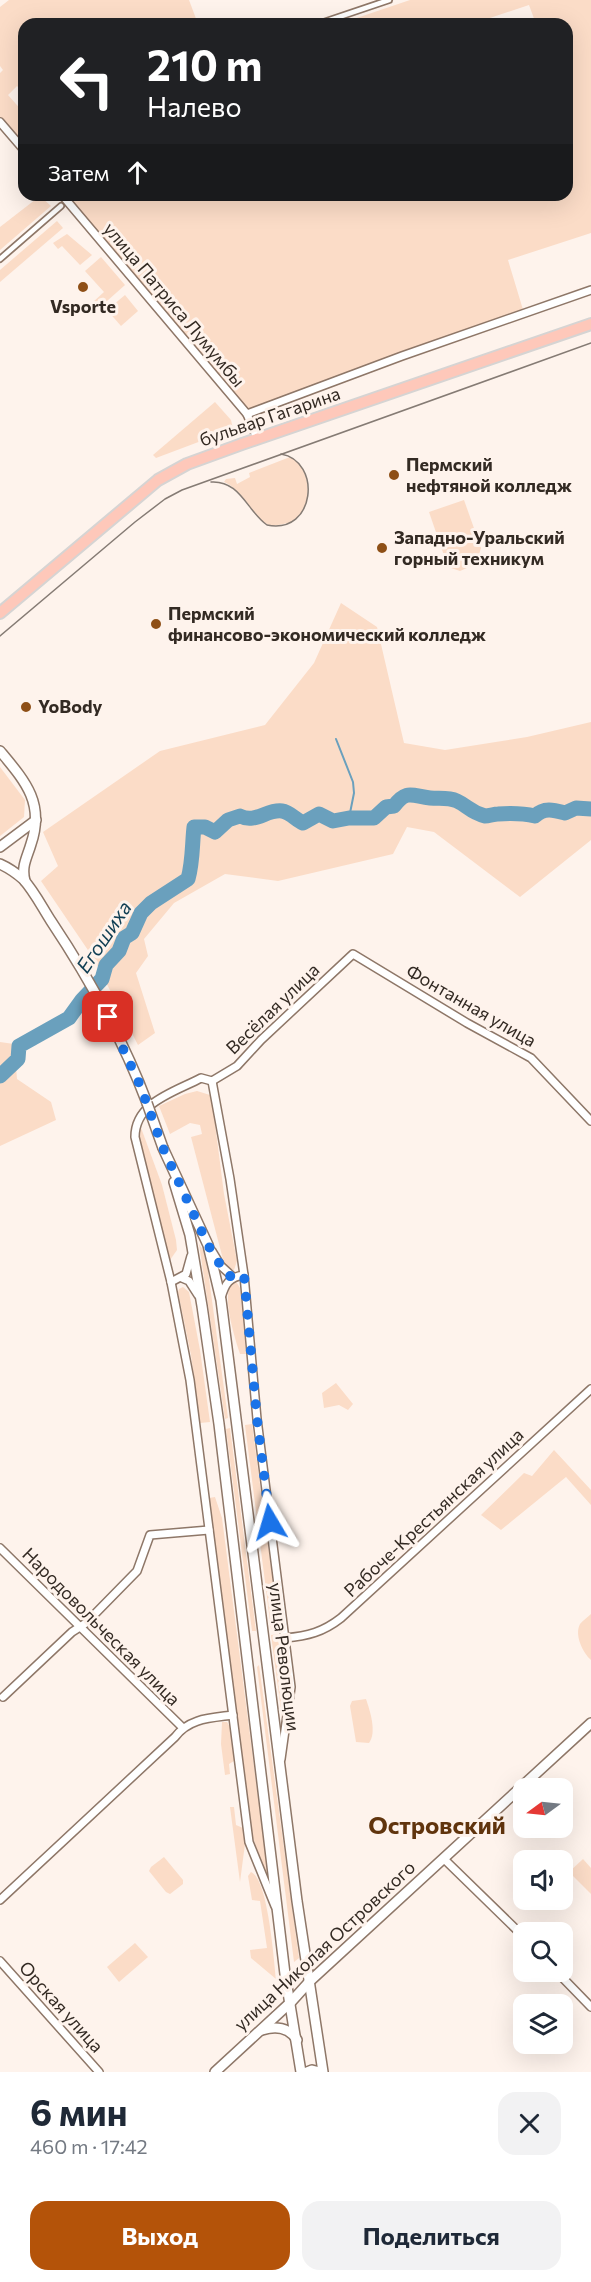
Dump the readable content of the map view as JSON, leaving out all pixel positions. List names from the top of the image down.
{
  "streets": {
    "main road": ["бульвар Гагарина", "улица Революции", "улица Николая Островского"],
    "street": [
      "улица Патриса Лумумбы",
      "Фонтанная улица",
      "Весёлая улица",
      "Рабоче-Крестьянская улица",
      "Народовольческая улица",
      "Орская улица"
    ]
  },
  "crossings": [
    ["улица Патриса Лумумбы", "бульвар Гагарина"],
    ["Фонтанная улица", "Весёлая улица"],
    ["Весёлая улица", "улица Революции"],
    ["Рабоче-Крестьянская улица", "улица Революции"],
    ["улица Революции", "улица Николая Островского"]
  ],
  "districts": ["Островский"],
  "water": ["Егошиха"],
  "places": [
    "Vsporte",
    "Пермский нефтяной колледж",
    "Западно-Уральский горный техникум",
    "Пермский финансово-экономический колледж",
    "YoBody"
  ],
  "north": "left",
  "page": {
    "turn": ["210 m", "Налево"],
    "then": "Затем",
    "heading": ["6 мин", "460 m · 17:42"],
    "buttons": ["Выход", "Поделиться"]
  }
}
